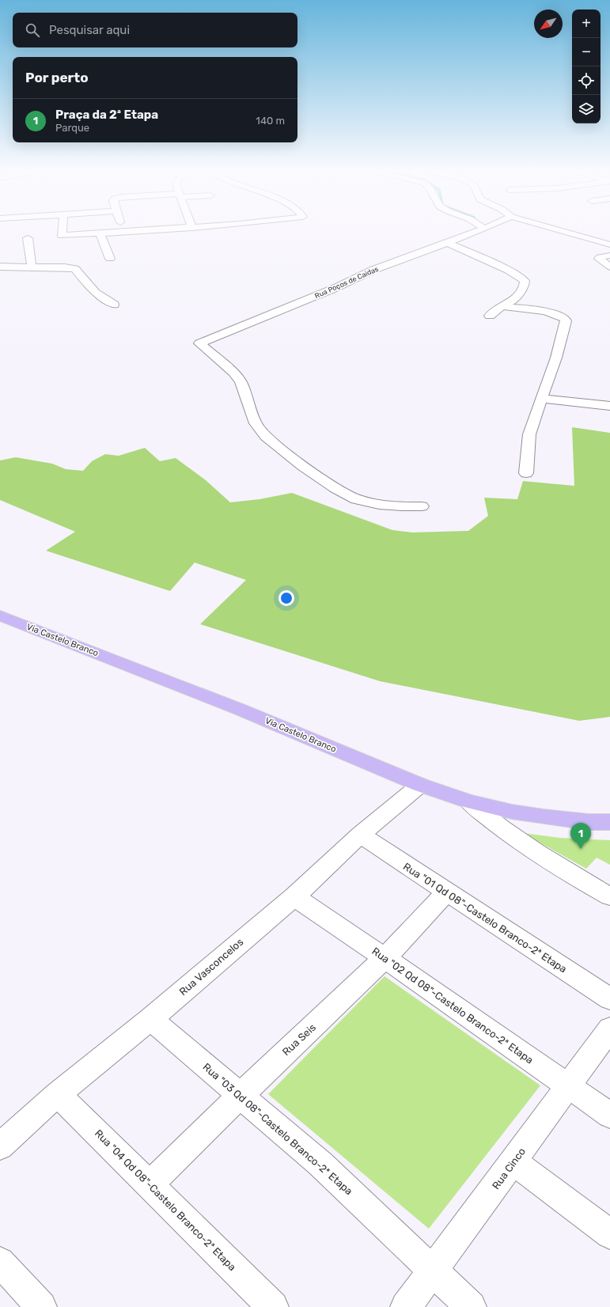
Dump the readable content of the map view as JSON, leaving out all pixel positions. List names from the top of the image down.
{
  "streets": {
    "main road": ["Via Castelo Branco"],
    "street": [
      "Rua Poços de Caidas",
      "Rua \"01 Qd 08\"-Castelo Branco-2ª Etapa",
      "Rua Vasconcelos",
      "Rua \"02 Qd 08\"-Castelo Branco-2ª Etapa",
      "Rua Seis",
      "Rua \"03 Qd 08\"-Castelo Branco-2ª Etapa",
      "Rua Cinco",
      "Rua \"04 Qd 08\"-Castelo Branco-2ª Etapa"
    ]
  },
  "crossings": [
    ["Via Castelo Branco", "Rua Vasconcelos"],
    ["Rua \"01 Qd 08\"-Castelo Branco-2ª Etapa", "Rua Vasconcelos"],
    ["Rua \"01 Qd 08\"-Castelo Branco-2ª Etapa", "Rua Seis"],
    ["Rua Vasconcelos", "Rua \"02 Qd 08\"-Castelo Branco-2ª Etapa"],
    ["Rua Vasconcelos", "Rua \"03 Qd 08\"-Castelo Branco-2ª Etapa"],
    ["Rua Vasconcelos", "Rua \"04 Qd 08\"-Castelo Branco-2ª Etapa"],
    ["Rua \"02 Qd 08\"-Castelo Branco-2ª Etapa", "Rua Seis"],
    ["Rua \"02 Qd 08\"-Castelo Branco-2ª Etapa", "Rua Cinco"],
    ["Rua Seis", "Rua \"03 Qd 08\"-Castelo Branco-2ª Etapa"],
    ["Rua Seis", "Rua \"04 Qd 08\"-Castelo Branco-2ª Etapa"],
    ["Rua \"03 Qd 08\"-Castelo Branco-2ª Etapa", "Rua Cinco"]
  ],
  "north": "bottom left",
  "page": {
    "map_buttons": ["+", "−"],
    "search": "Pesquisar aqui",
    "heading": "Por perto",
    "list": [
      {
        "mark": "1",
        "name": "Praça da 2ª Etapa",
        "note": "Parque",
        "value": "140 m"
      }
    ],
    "pins": "1"
  }
}
